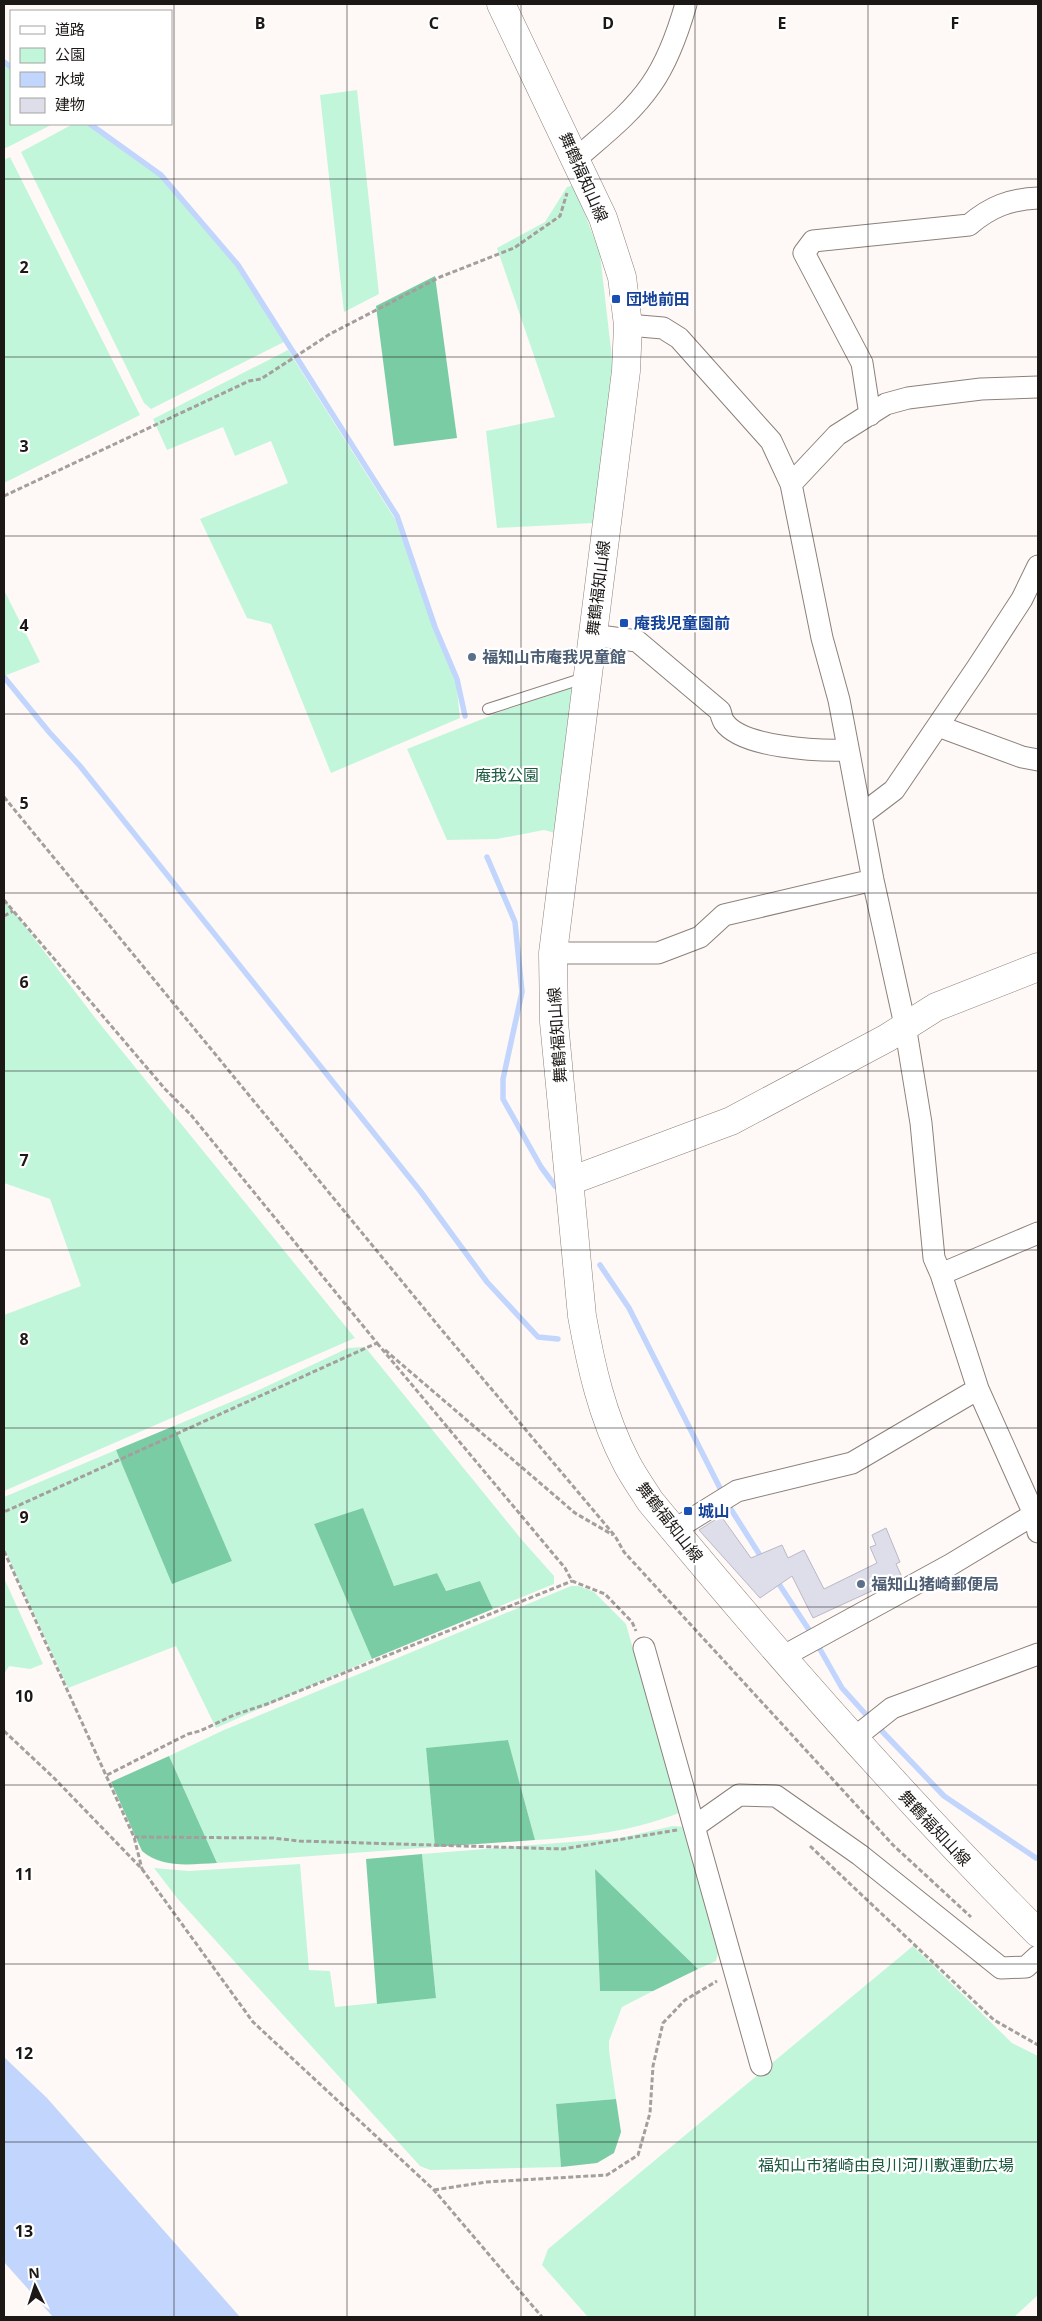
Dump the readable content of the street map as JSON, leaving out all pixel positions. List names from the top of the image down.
{
  "streets": {
    "main road": ["舞鶴福知山線"]
  },
  "parks": ["庵我公園", "福知山市猪崎由良川河川敷運動広場"],
  "places": {
    "transit": ["団地前田", "庵我児童園前", "城山"],
    "other": ["福知山市庵我児童館", "福知山猪崎郵便局"]
  },
  "legend": [
    "道路",
    "公園",
    "水域",
    "建物"
  ],
  "north": "top",
  "grid": {
    "columns": [
      "B",
      "C",
      "D",
      "E",
      "F"
    ],
    "rows": [
      "2",
      "3",
      "4",
      "5",
      "6",
      "7",
      "8",
      "9",
      "10",
      "11",
      "12",
      "13"
    ]
  }
}
